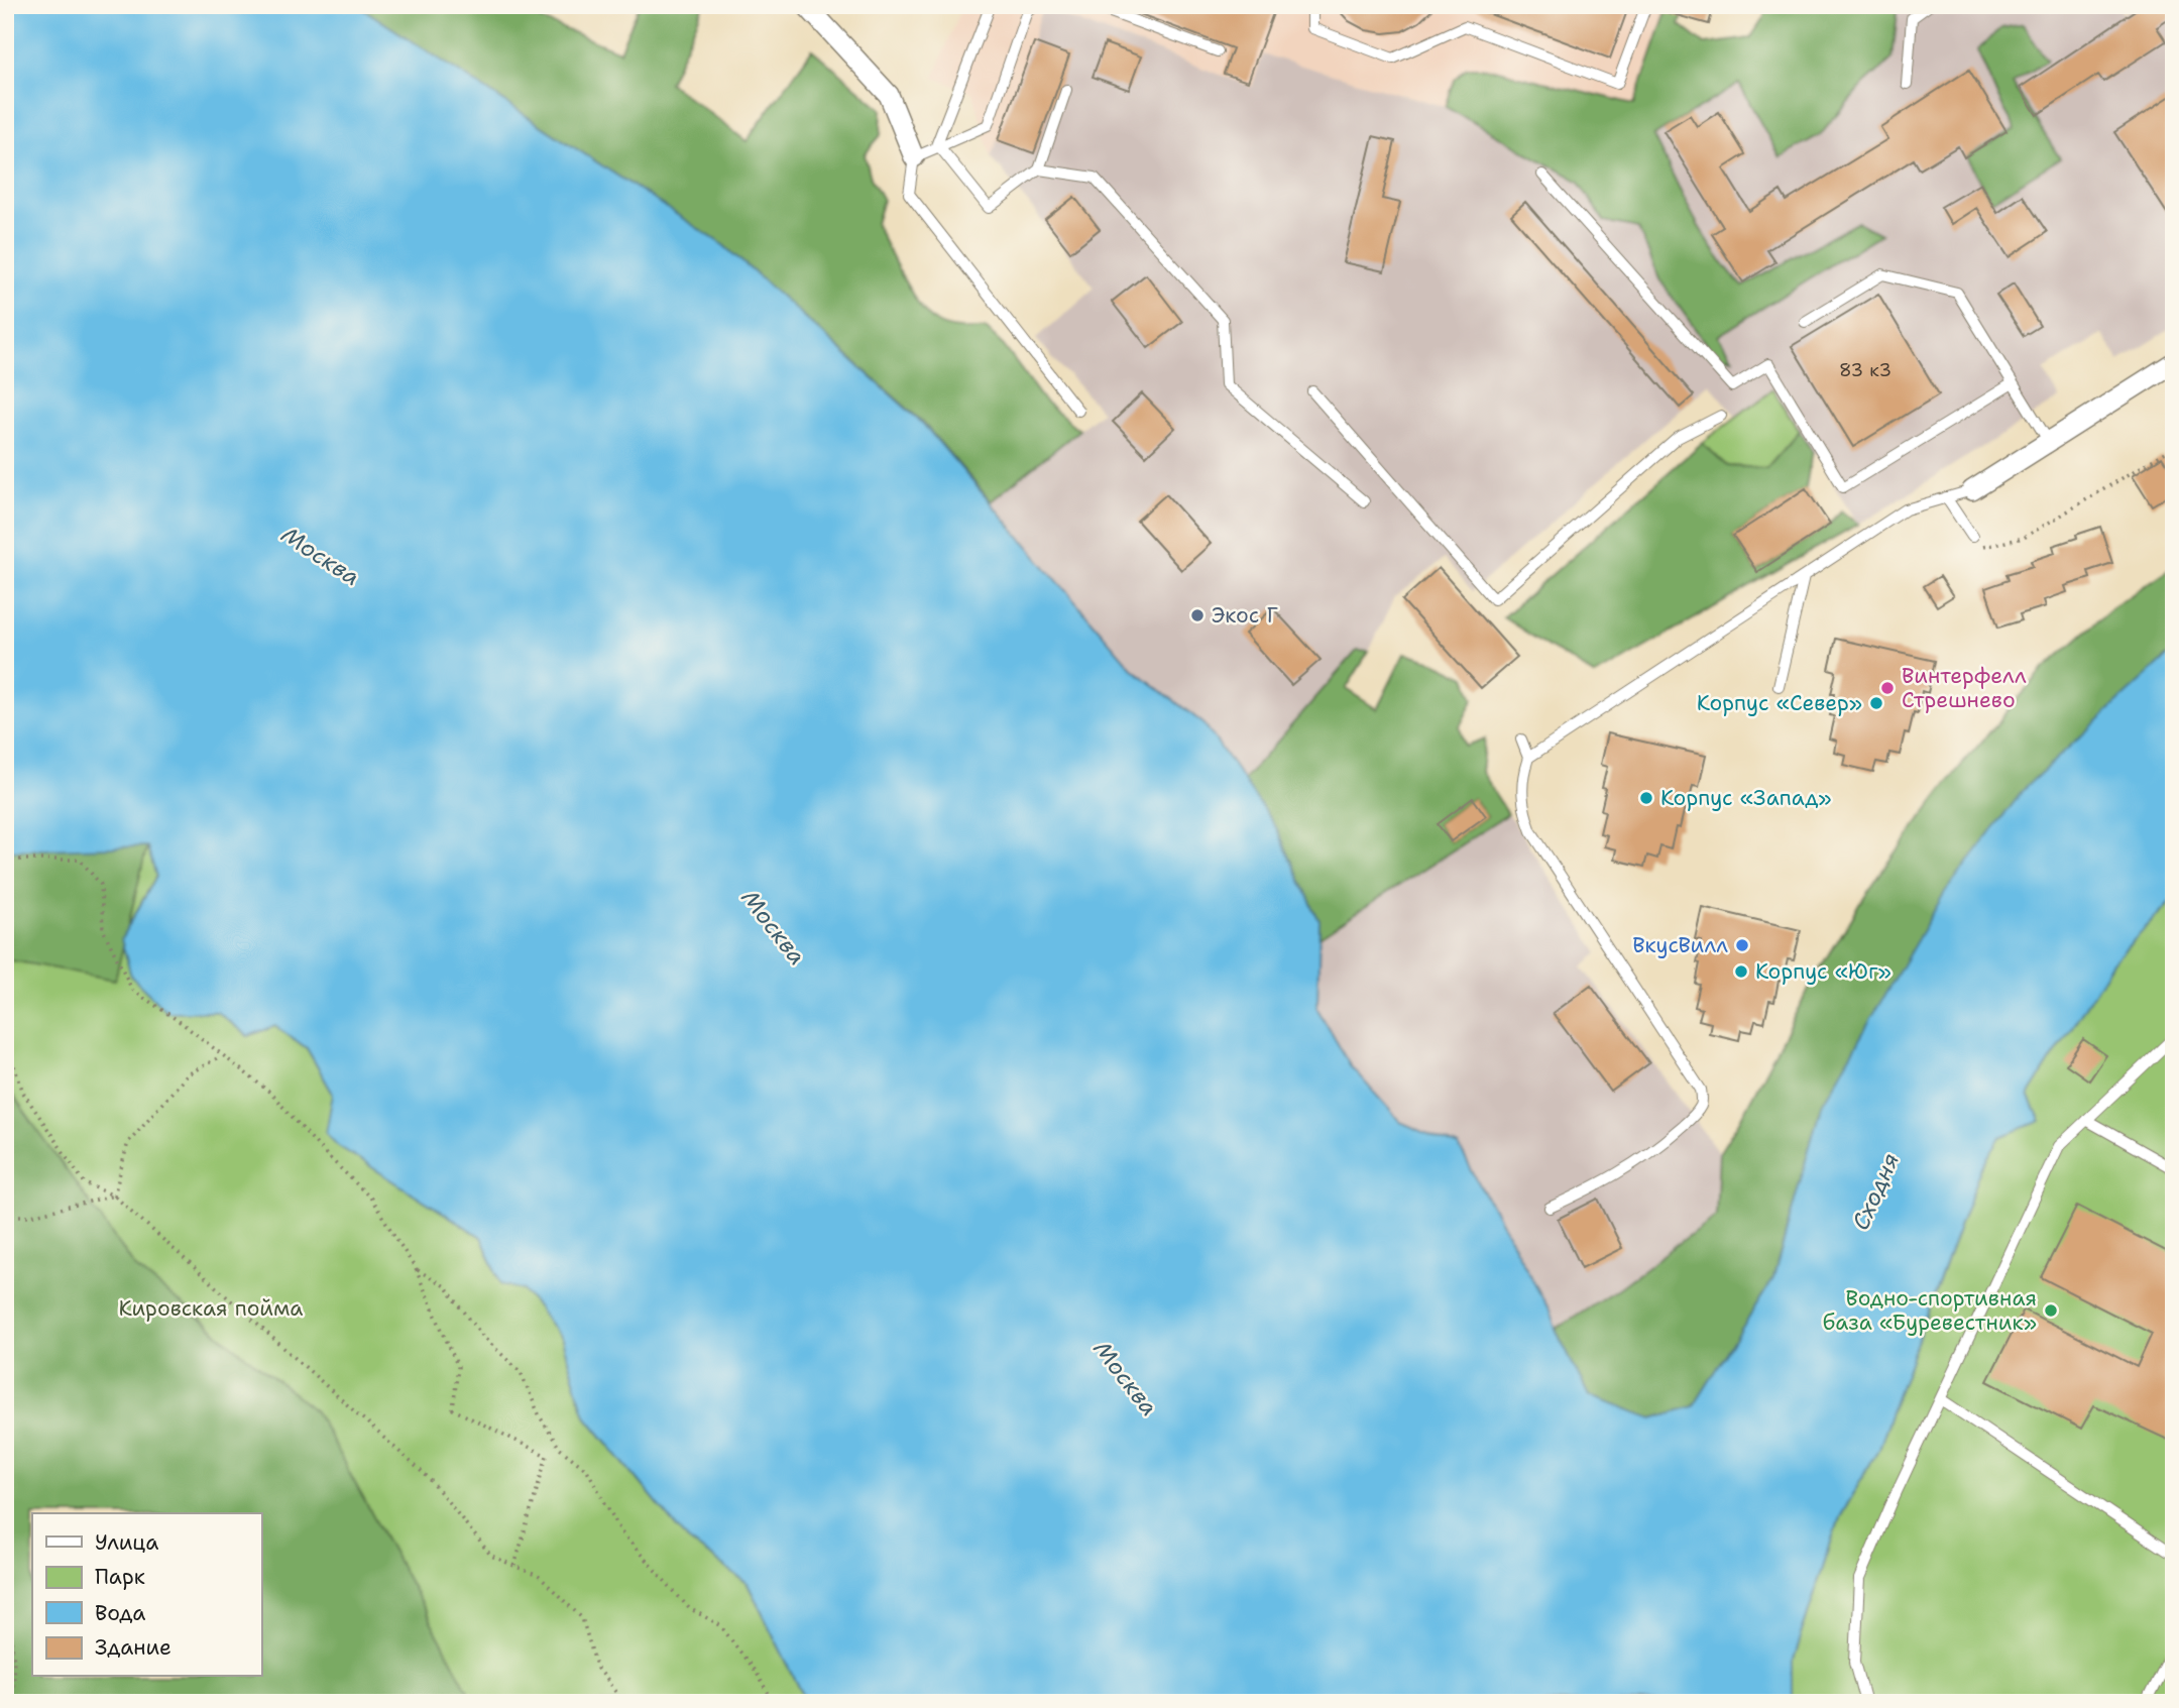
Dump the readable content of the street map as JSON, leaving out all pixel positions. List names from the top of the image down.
{
  "water": ["Москва", "Сходня"],
  "parks": ["Кировская пойма"],
  "places": [
    "Экос Г",
    "Винтерфелл Стрешнево",
    "Корпус «Север»",
    "Корпус «Запад»",
    "ВкусВилл",
    "Корпус «Юг»",
    "Водно-спортивная база «Буревестник»"
  ],
  "house_numbers": ["83 к3"],
  "legend": [
    "Улица",
    "Парк",
    "Вода",
    "Здание"
  ]
}
